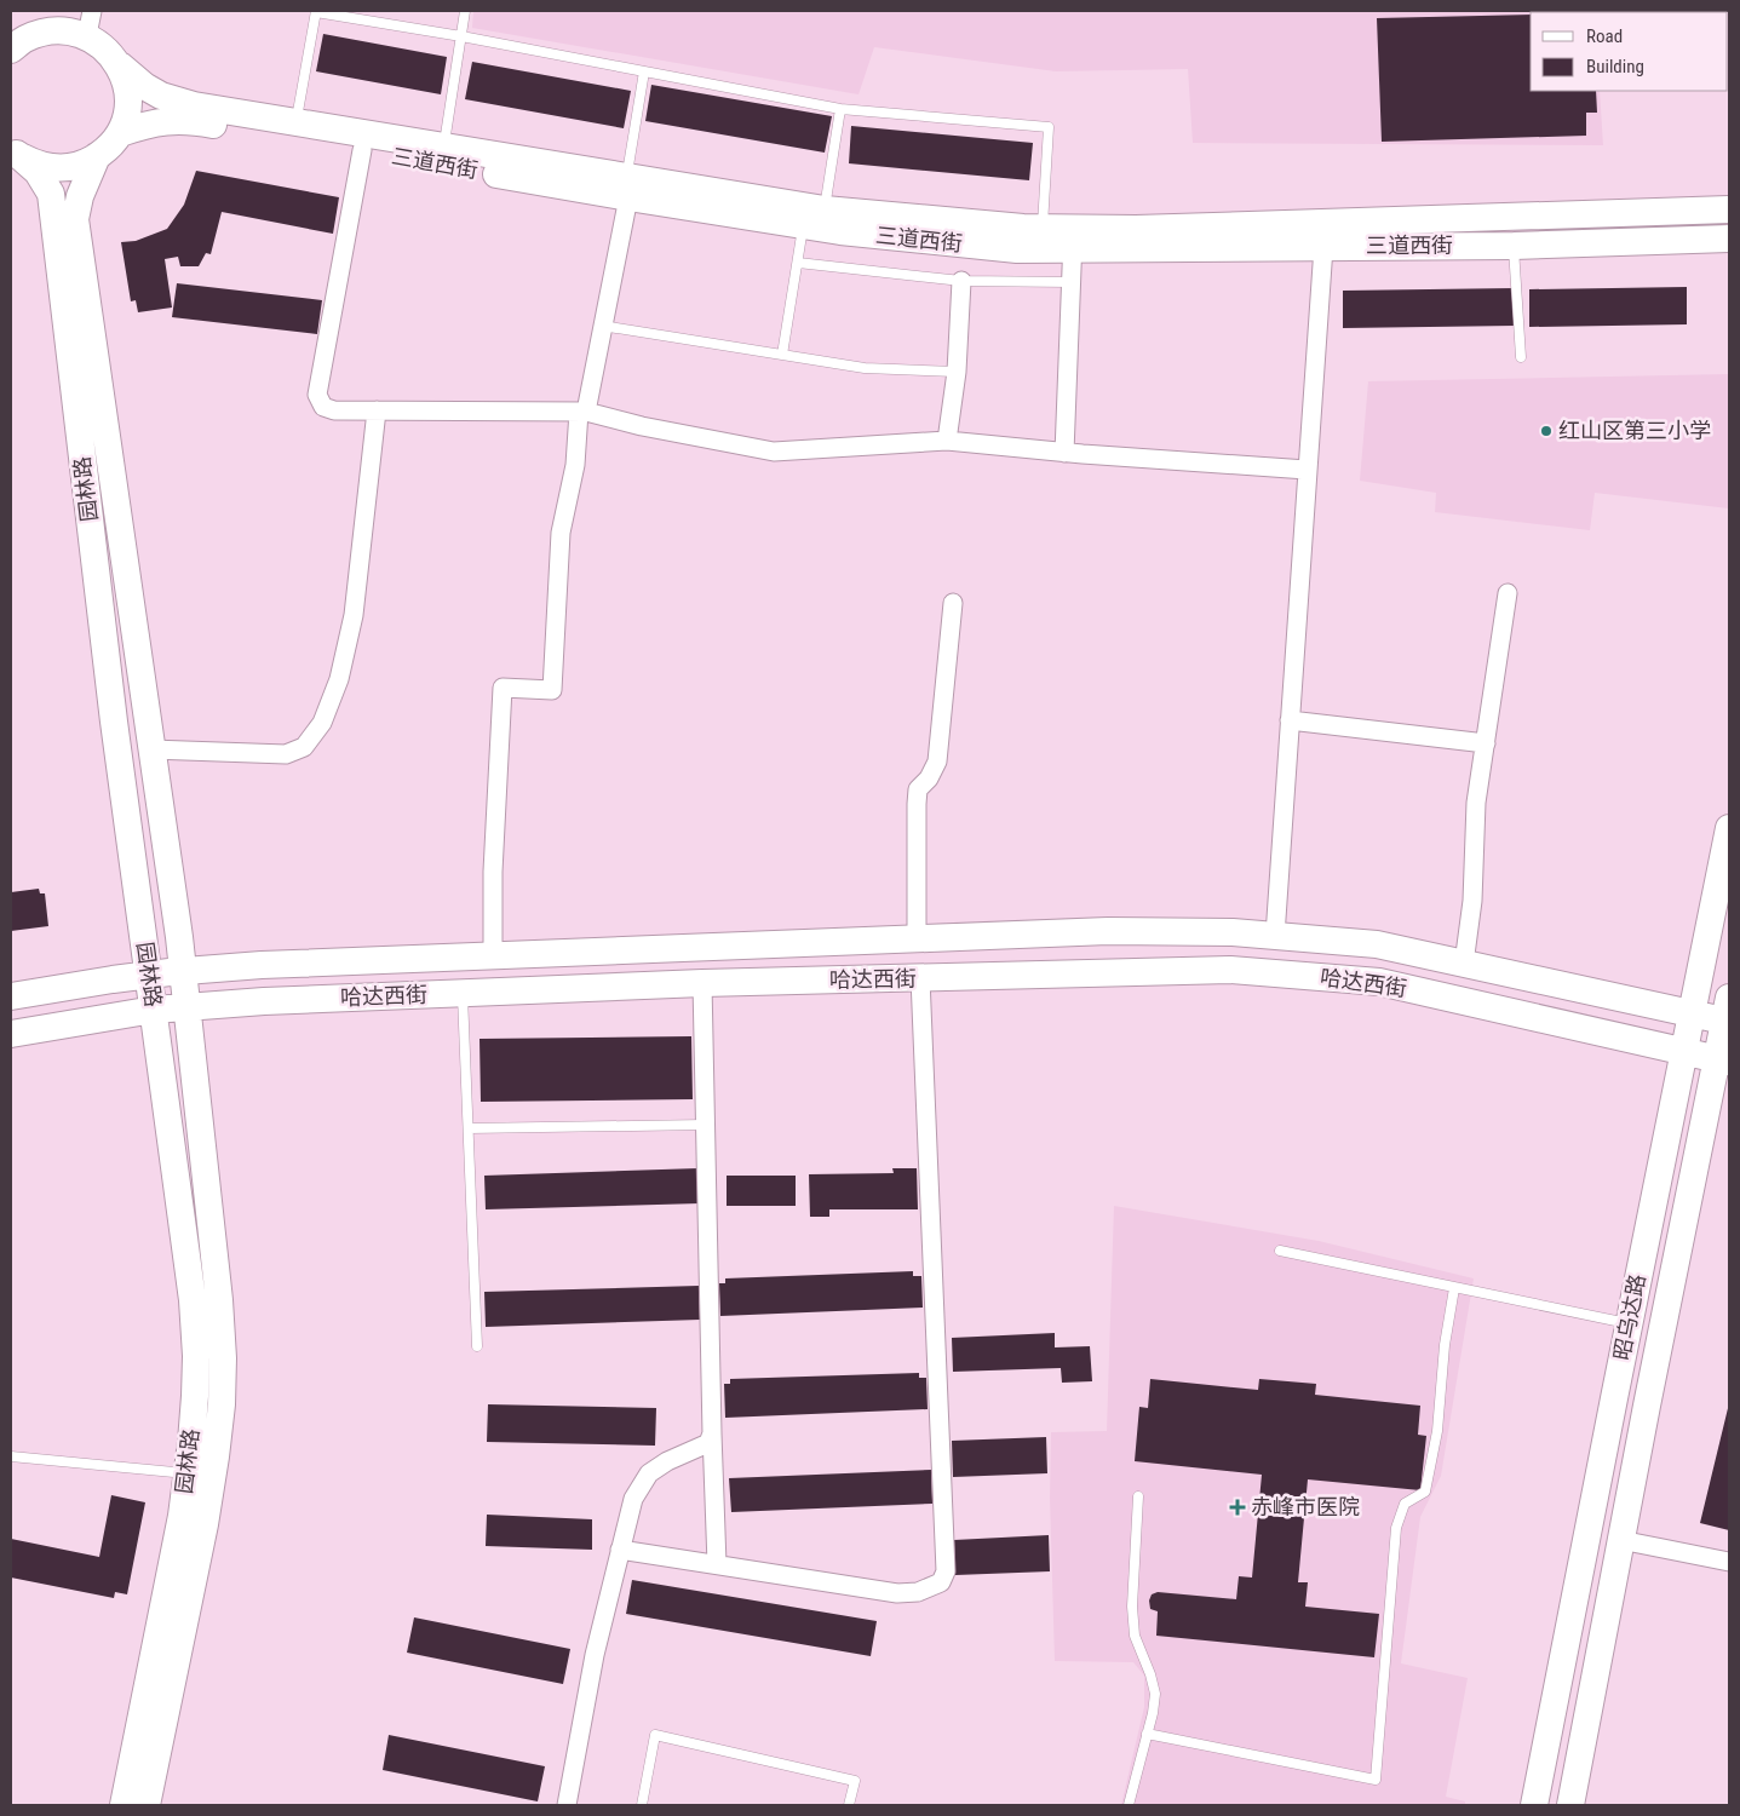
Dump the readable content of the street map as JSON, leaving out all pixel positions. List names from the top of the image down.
{
  "streets": {
    "main road": [
      "三道西街",
      "园林路",
      "哈达西街",
      "昭乌达路"
    ]
  },
  "crossings": [
    ["园林路", "哈达西街"],
    ["哈达西街", "昭乌达路"]
  ],
  "places": {
    "other": ["红山区第三小学"],
    "health": ["赤峰市医院"]
  },
  "legend": ["Road", "Building"]
}
